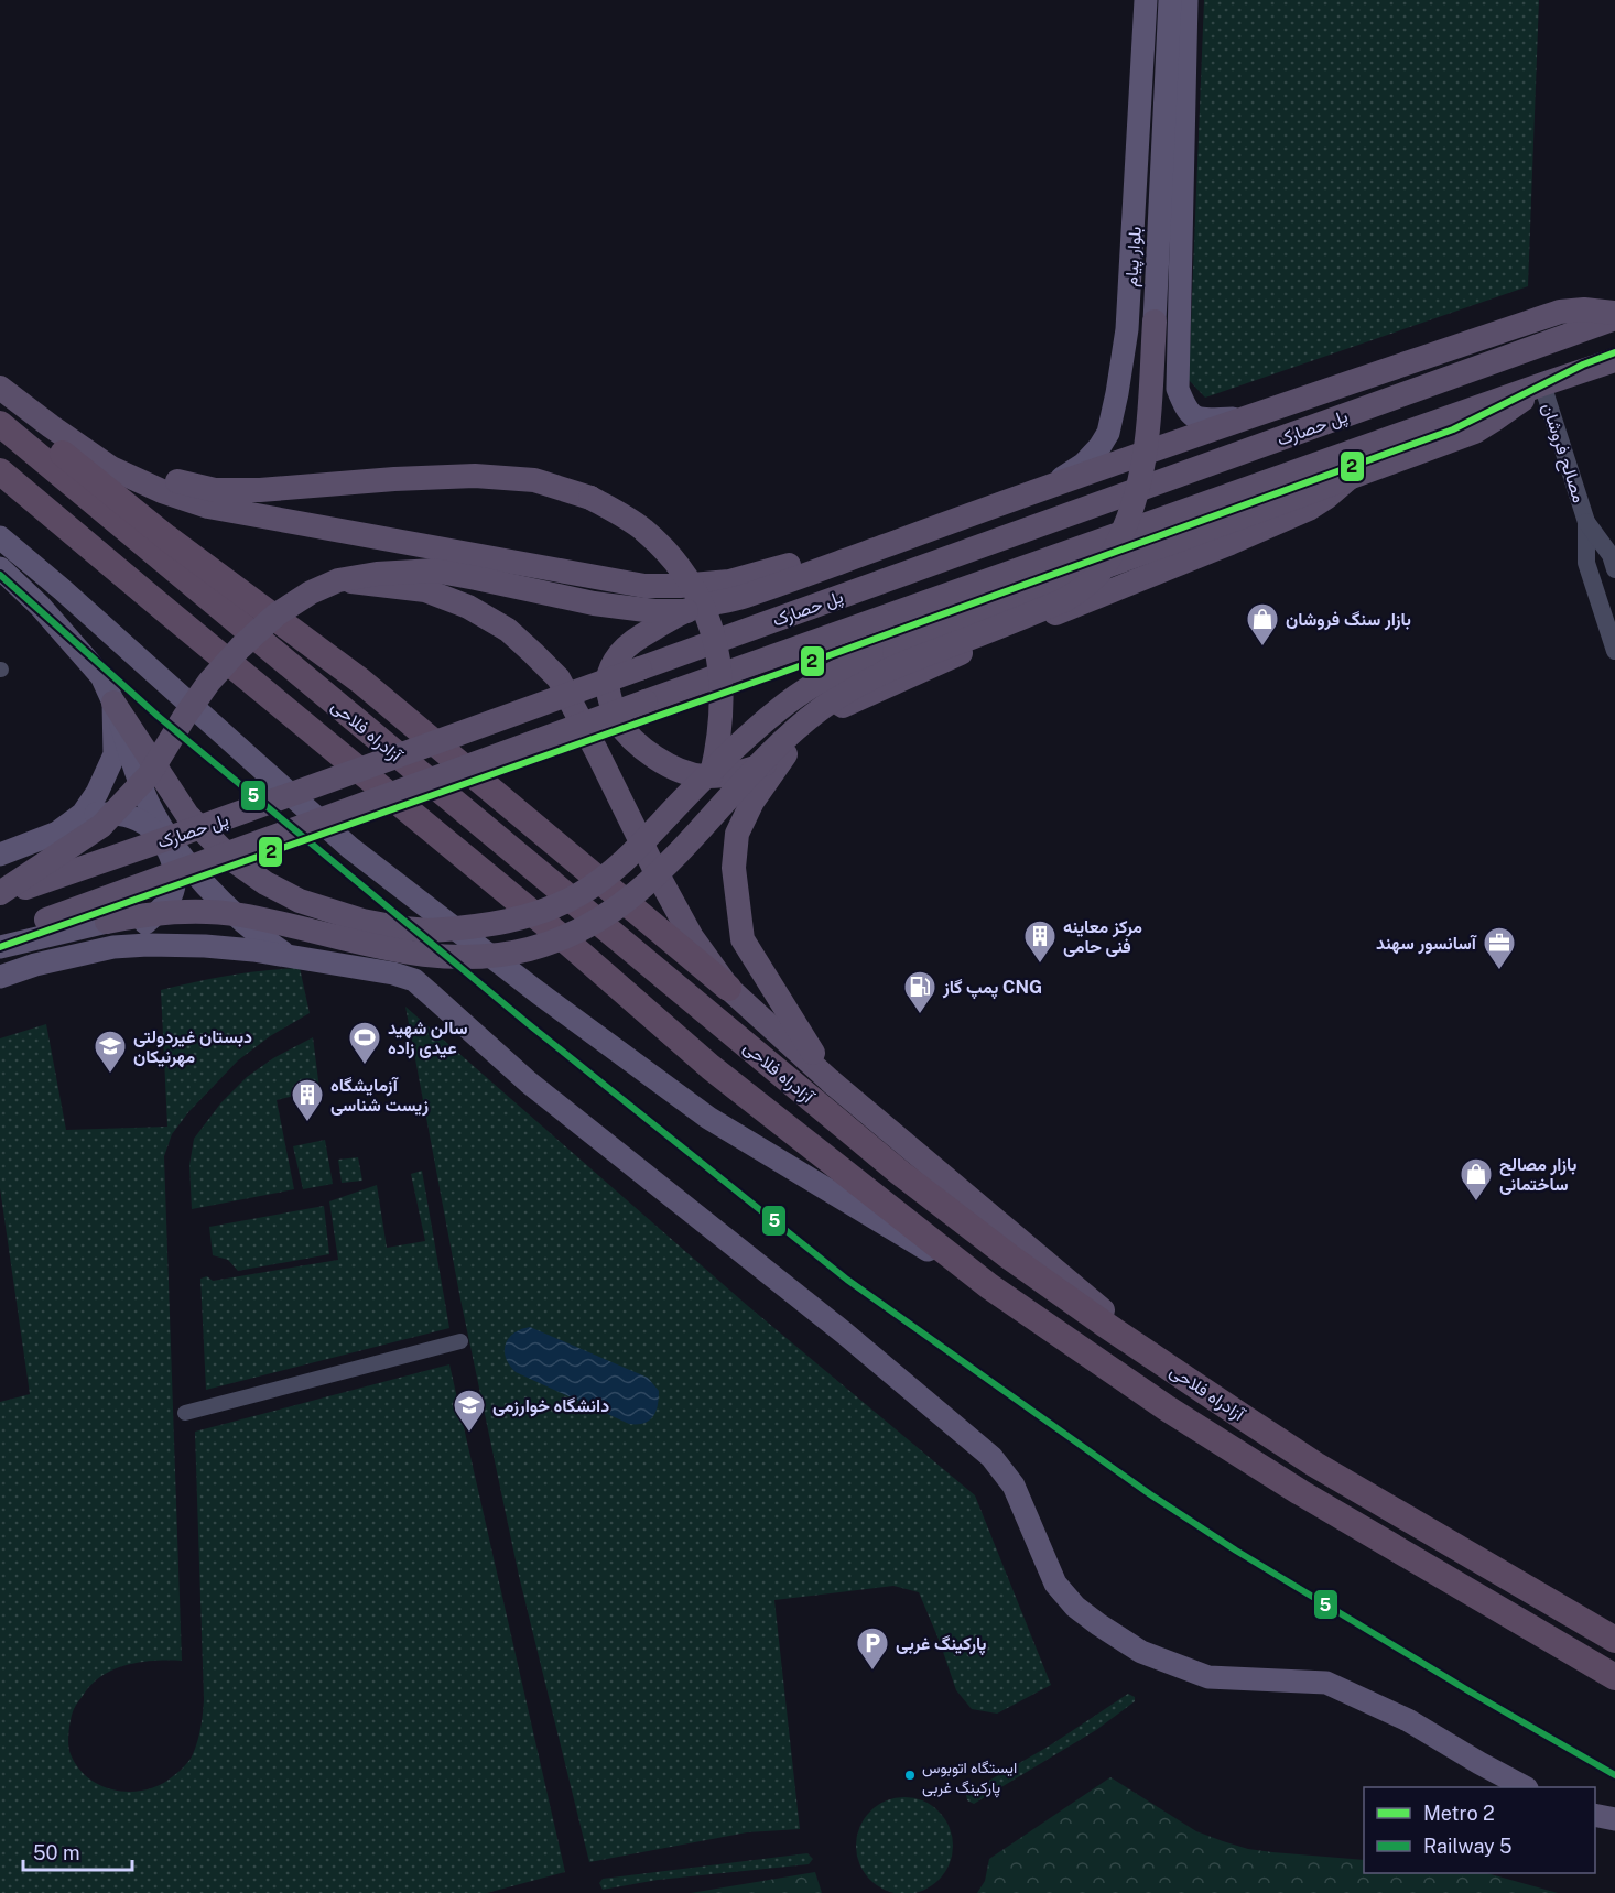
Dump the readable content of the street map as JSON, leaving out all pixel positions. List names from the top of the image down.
{
  "streets": {
    "highway": ["پل حصارک", "آزادراه فلاحی"],
    "main road": ["بلوار پیام"],
    "street": ["مصالح فروشان"]
  },
  "crossings": [
    ["پل حصارک", "مصالح فروشان"]
  ],
  "places": {
    "shop": ["بازار سنگ فروشان", "بازار مصالح ساختمانی"],
    "building": ["مرکز معاینه فنی حامی", "آزمایشگاه زیست شناسی"],
    "office": ["آسانسور سهند"],
    "fuel station": ["پمپ گاز CNG"],
    "sports": ["سالن شهید عیدی زاده"],
    "school or university": ["دبستان غیردولتی مهرنیکان", "دانشگاه خوارزمی"],
    "parking": ["پارکینگ غربی"],
    "other": ["ایستگاه اتوبوس پارکینگ غربی"]
  },
  "lines": ["metro line 2", "rail line 5"],
  "legend": ["Metro 2", "Railway 5"],
  "scale_bar": "50 m"
}
